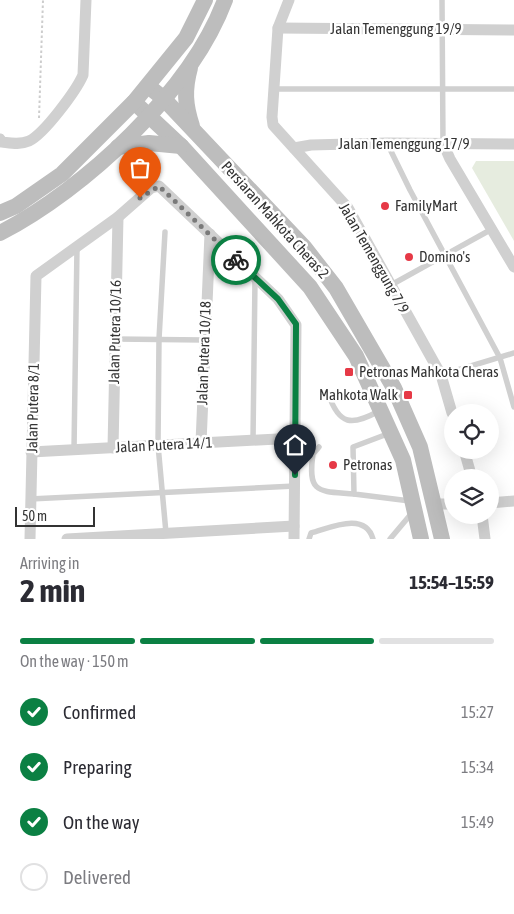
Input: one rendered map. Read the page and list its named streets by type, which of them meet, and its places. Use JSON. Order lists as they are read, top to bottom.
{
  "streets": {
    "street": [
      "Jalan Temenggung 19/9",
      "Jalan Temenggung 17/9",
      "Persiaran Mahkota Cheras 2",
      "Jalan Temenggung 7/9",
      "Jalan Putera 10/16",
      "Jalan Putera 10/18",
      "Jalan Putera 8/1",
      "Jalan Putera 14/1"
    ]
  },
  "crossings": [
    ["Jalan Temenggung 19/9", "Jalan Temenggung 7/9"],
    ["Jalan Temenggung 17/9", "Jalan Temenggung 7/9"],
    ["Jalan Putera 10/16", "Jalan Putera 14/1"],
    ["Jalan Putera 10/18", "Jalan Putera 14/1"],
    ["Jalan Putera 8/1", "Jalan Putera 14/1"]
  ],
  "places": {
    "other": ["FamilyMart", "Domino's", "Petronas"],
    "transit": ["Petronas Mahkota Cheras", "Mahkota Walk"]
  },
  "scale_bar": "50 m",
  "page": {
    "scale": "50 m",
    "heading": ["2 min", "Arriving in", "15:54–15:59"],
    "bar": "On the way · 150 m",
    "list": [
      ["Confirmed", "15:27"],
      ["Preparing", "15:34"],
      ["On the way", "15:49"],
      "Delivered"
    ]
  }
}
